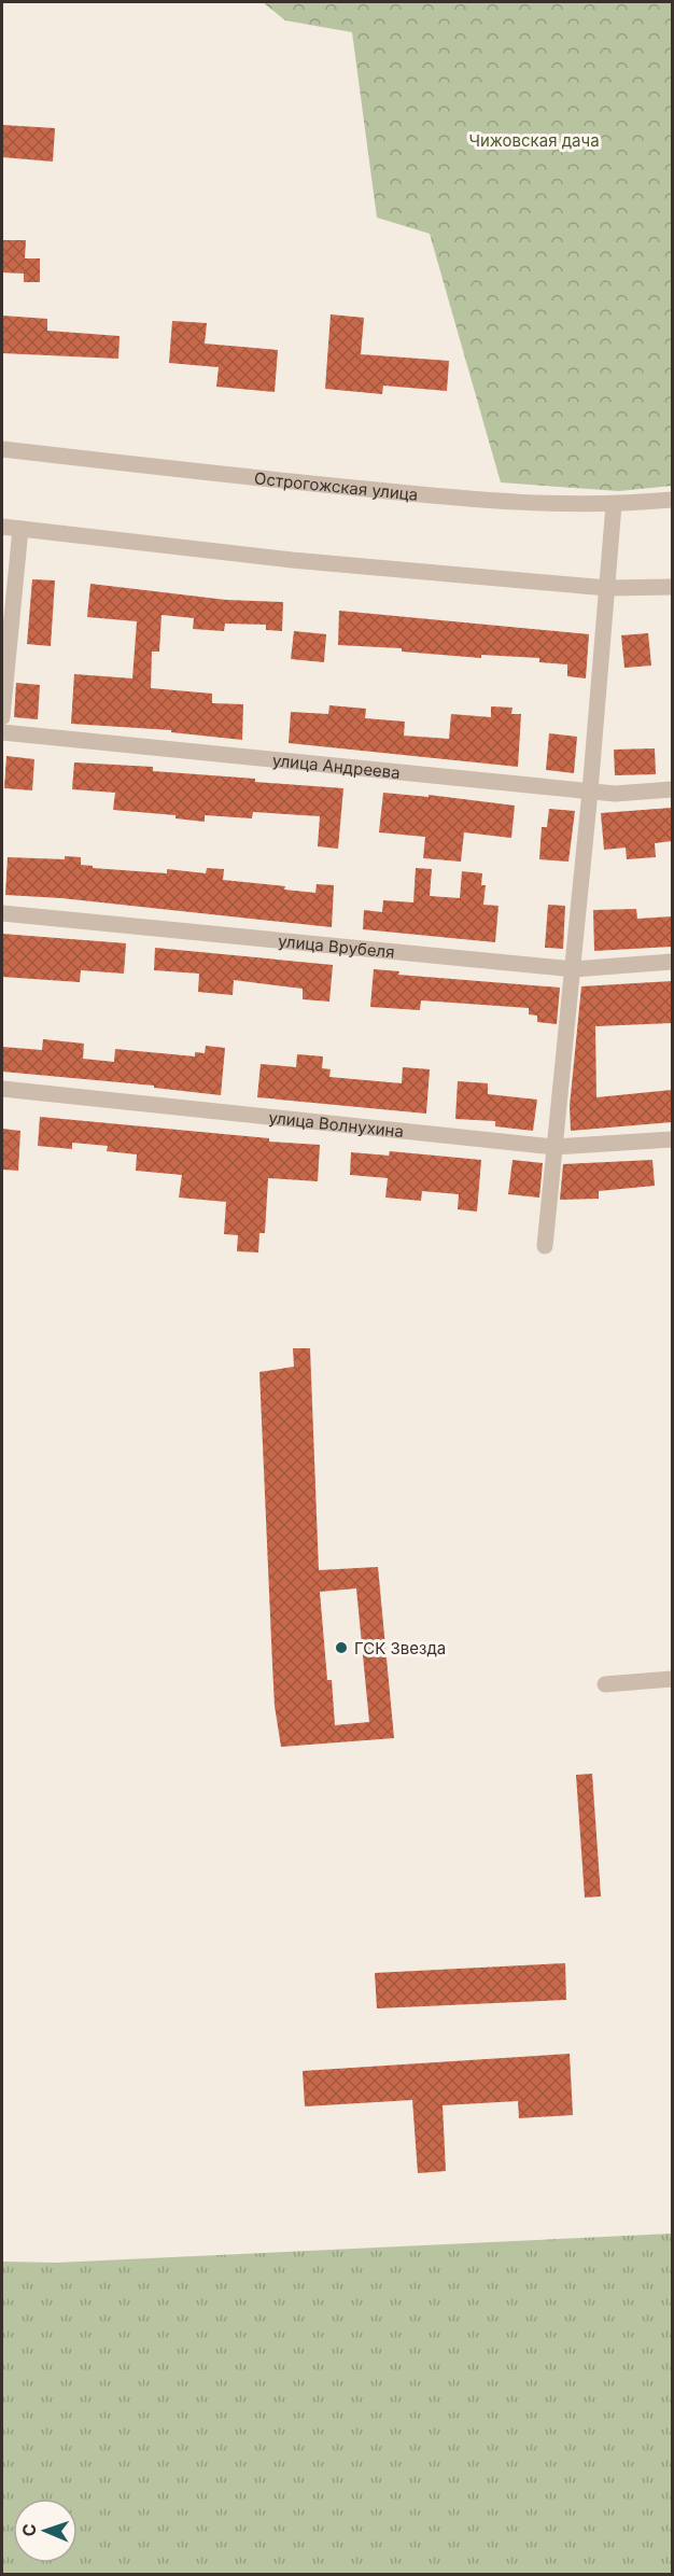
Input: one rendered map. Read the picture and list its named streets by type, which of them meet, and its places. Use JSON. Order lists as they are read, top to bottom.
{
  "streets": {
    "street": [
      "Острогожская улица",
      "улица Андреева",
      "улица Врубеля",
      "улица Волнухина"
    ]
  },
  "parks": ["Чижовская дача"],
  "places": ["ГСК Звезда"],
  "north": "left"
}
